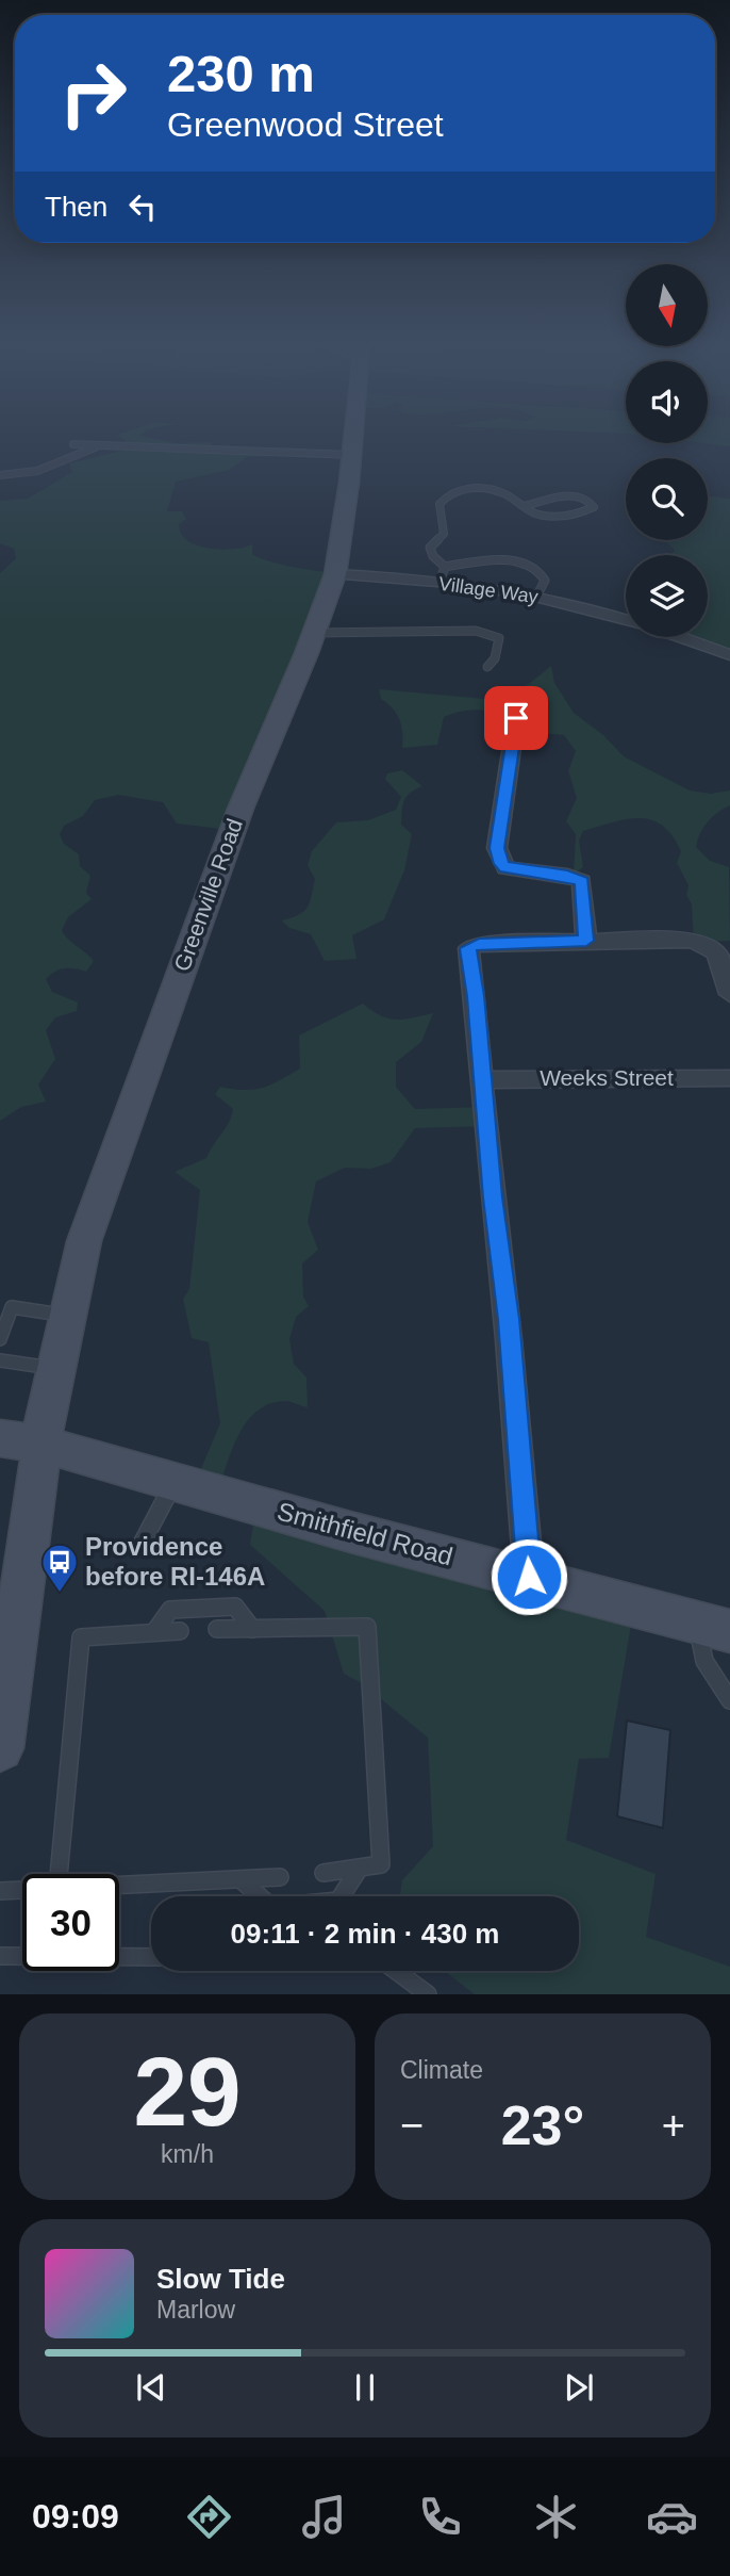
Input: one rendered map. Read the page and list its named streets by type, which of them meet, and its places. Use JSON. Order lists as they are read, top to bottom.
{
  "streets": {
    "main road": ["Greenville Road", "Smithfield Road"],
    "street": ["Village Way", "Weeks Street"]
  },
  "crossings": [
    ["Village Way", "Greenville Road"],
    ["Greenville Road", "Smithfield Road"]
  ],
  "places": {
    "bus stop": ["Providence before RI-146A"]
  },
  "north": "bottom",
  "page": {
    "turn": ["230 m", "Greenwood Street"],
    "then": "Then",
    "limit": "30",
    "trip": "09:11 · 2 min · 430 m",
    "tile": [
      ["29", "km/h"],
      "Climate"
    ],
    "heat": ["−", "23°", "+"],
    "song": ["Slow Tide", "Marlow"],
    "tabs": "09:09"
  }
}
